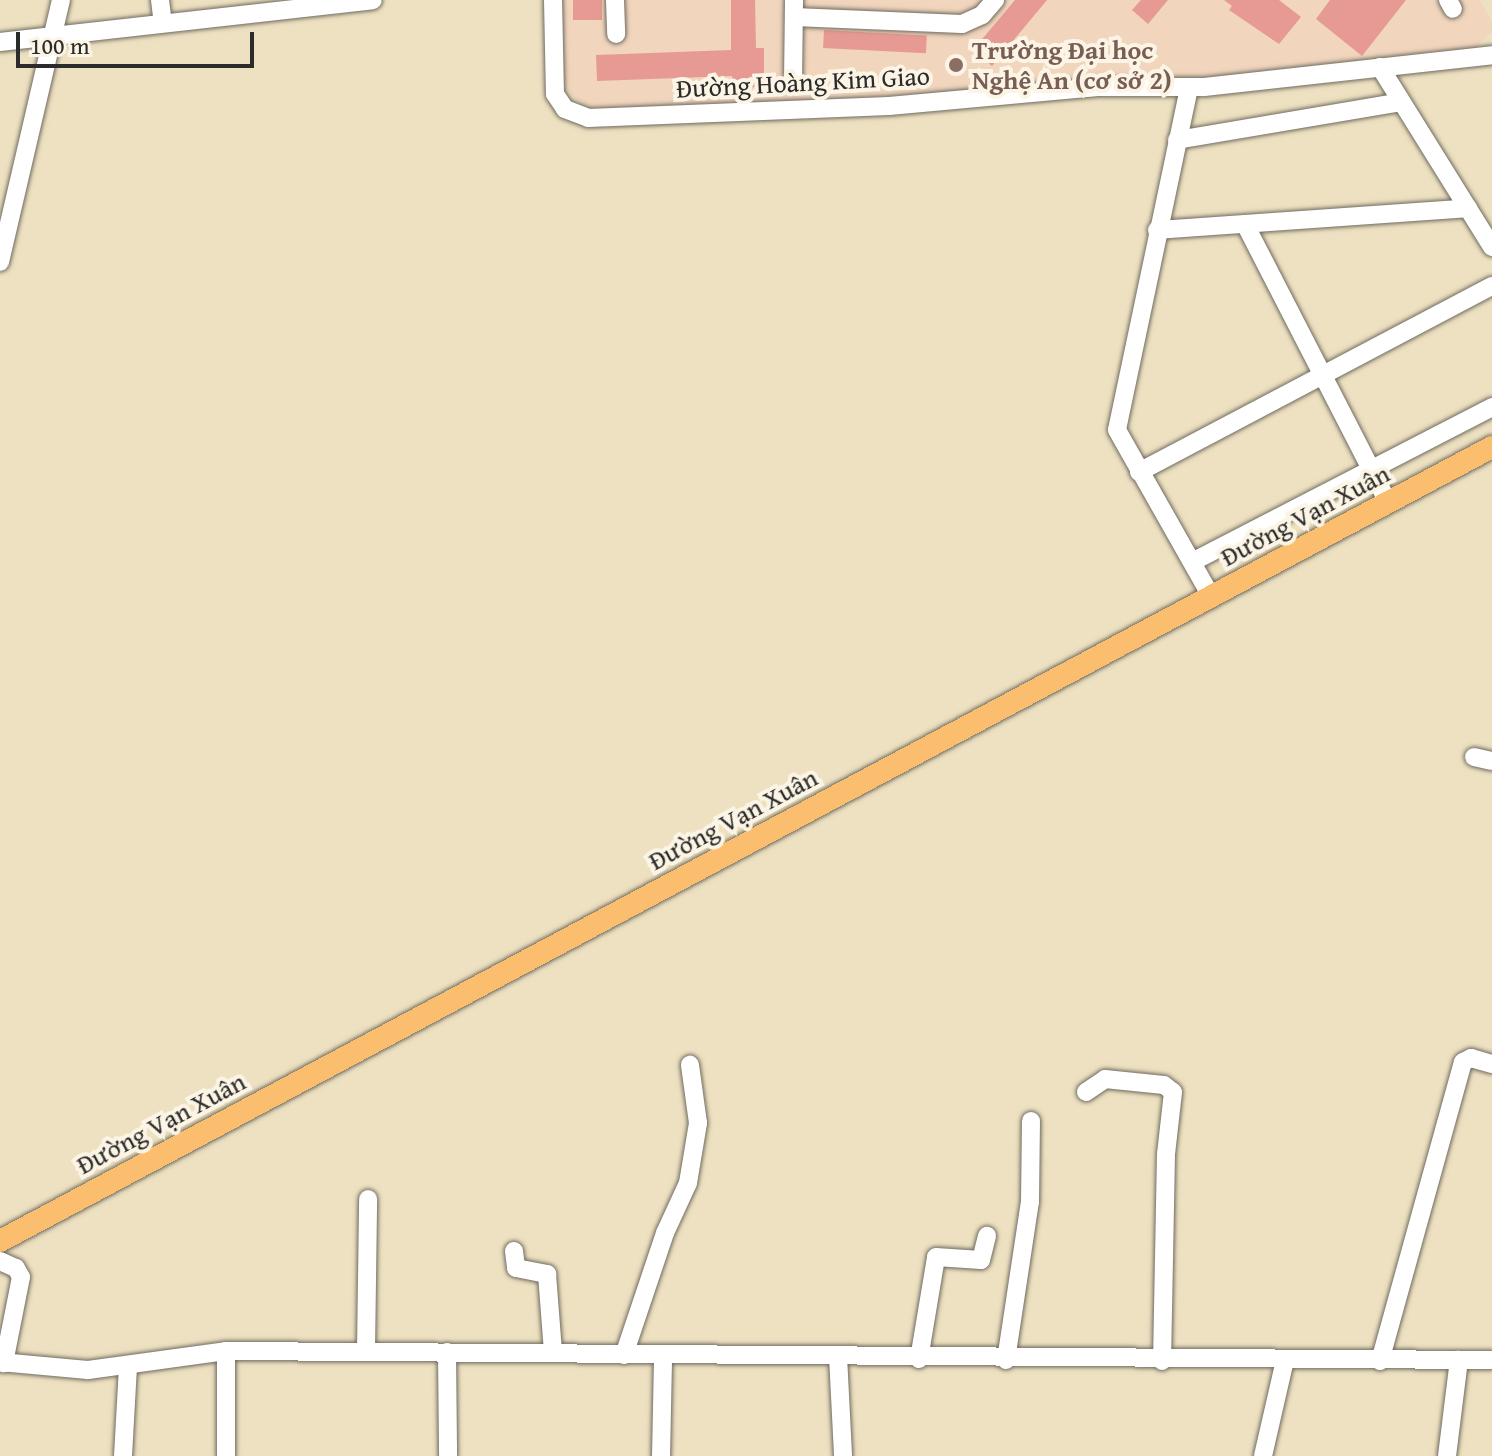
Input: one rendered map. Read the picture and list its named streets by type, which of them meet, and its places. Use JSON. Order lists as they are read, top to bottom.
{
  "streets": {
    "main road": ["Đường Vạn Xuân"],
    "street": ["Đường Hoàng Kim Giao"]
  },
  "places": ["Trường Đại học Nghệ An (cơ sở 2)"],
  "scale_bar": "100 m"
}
